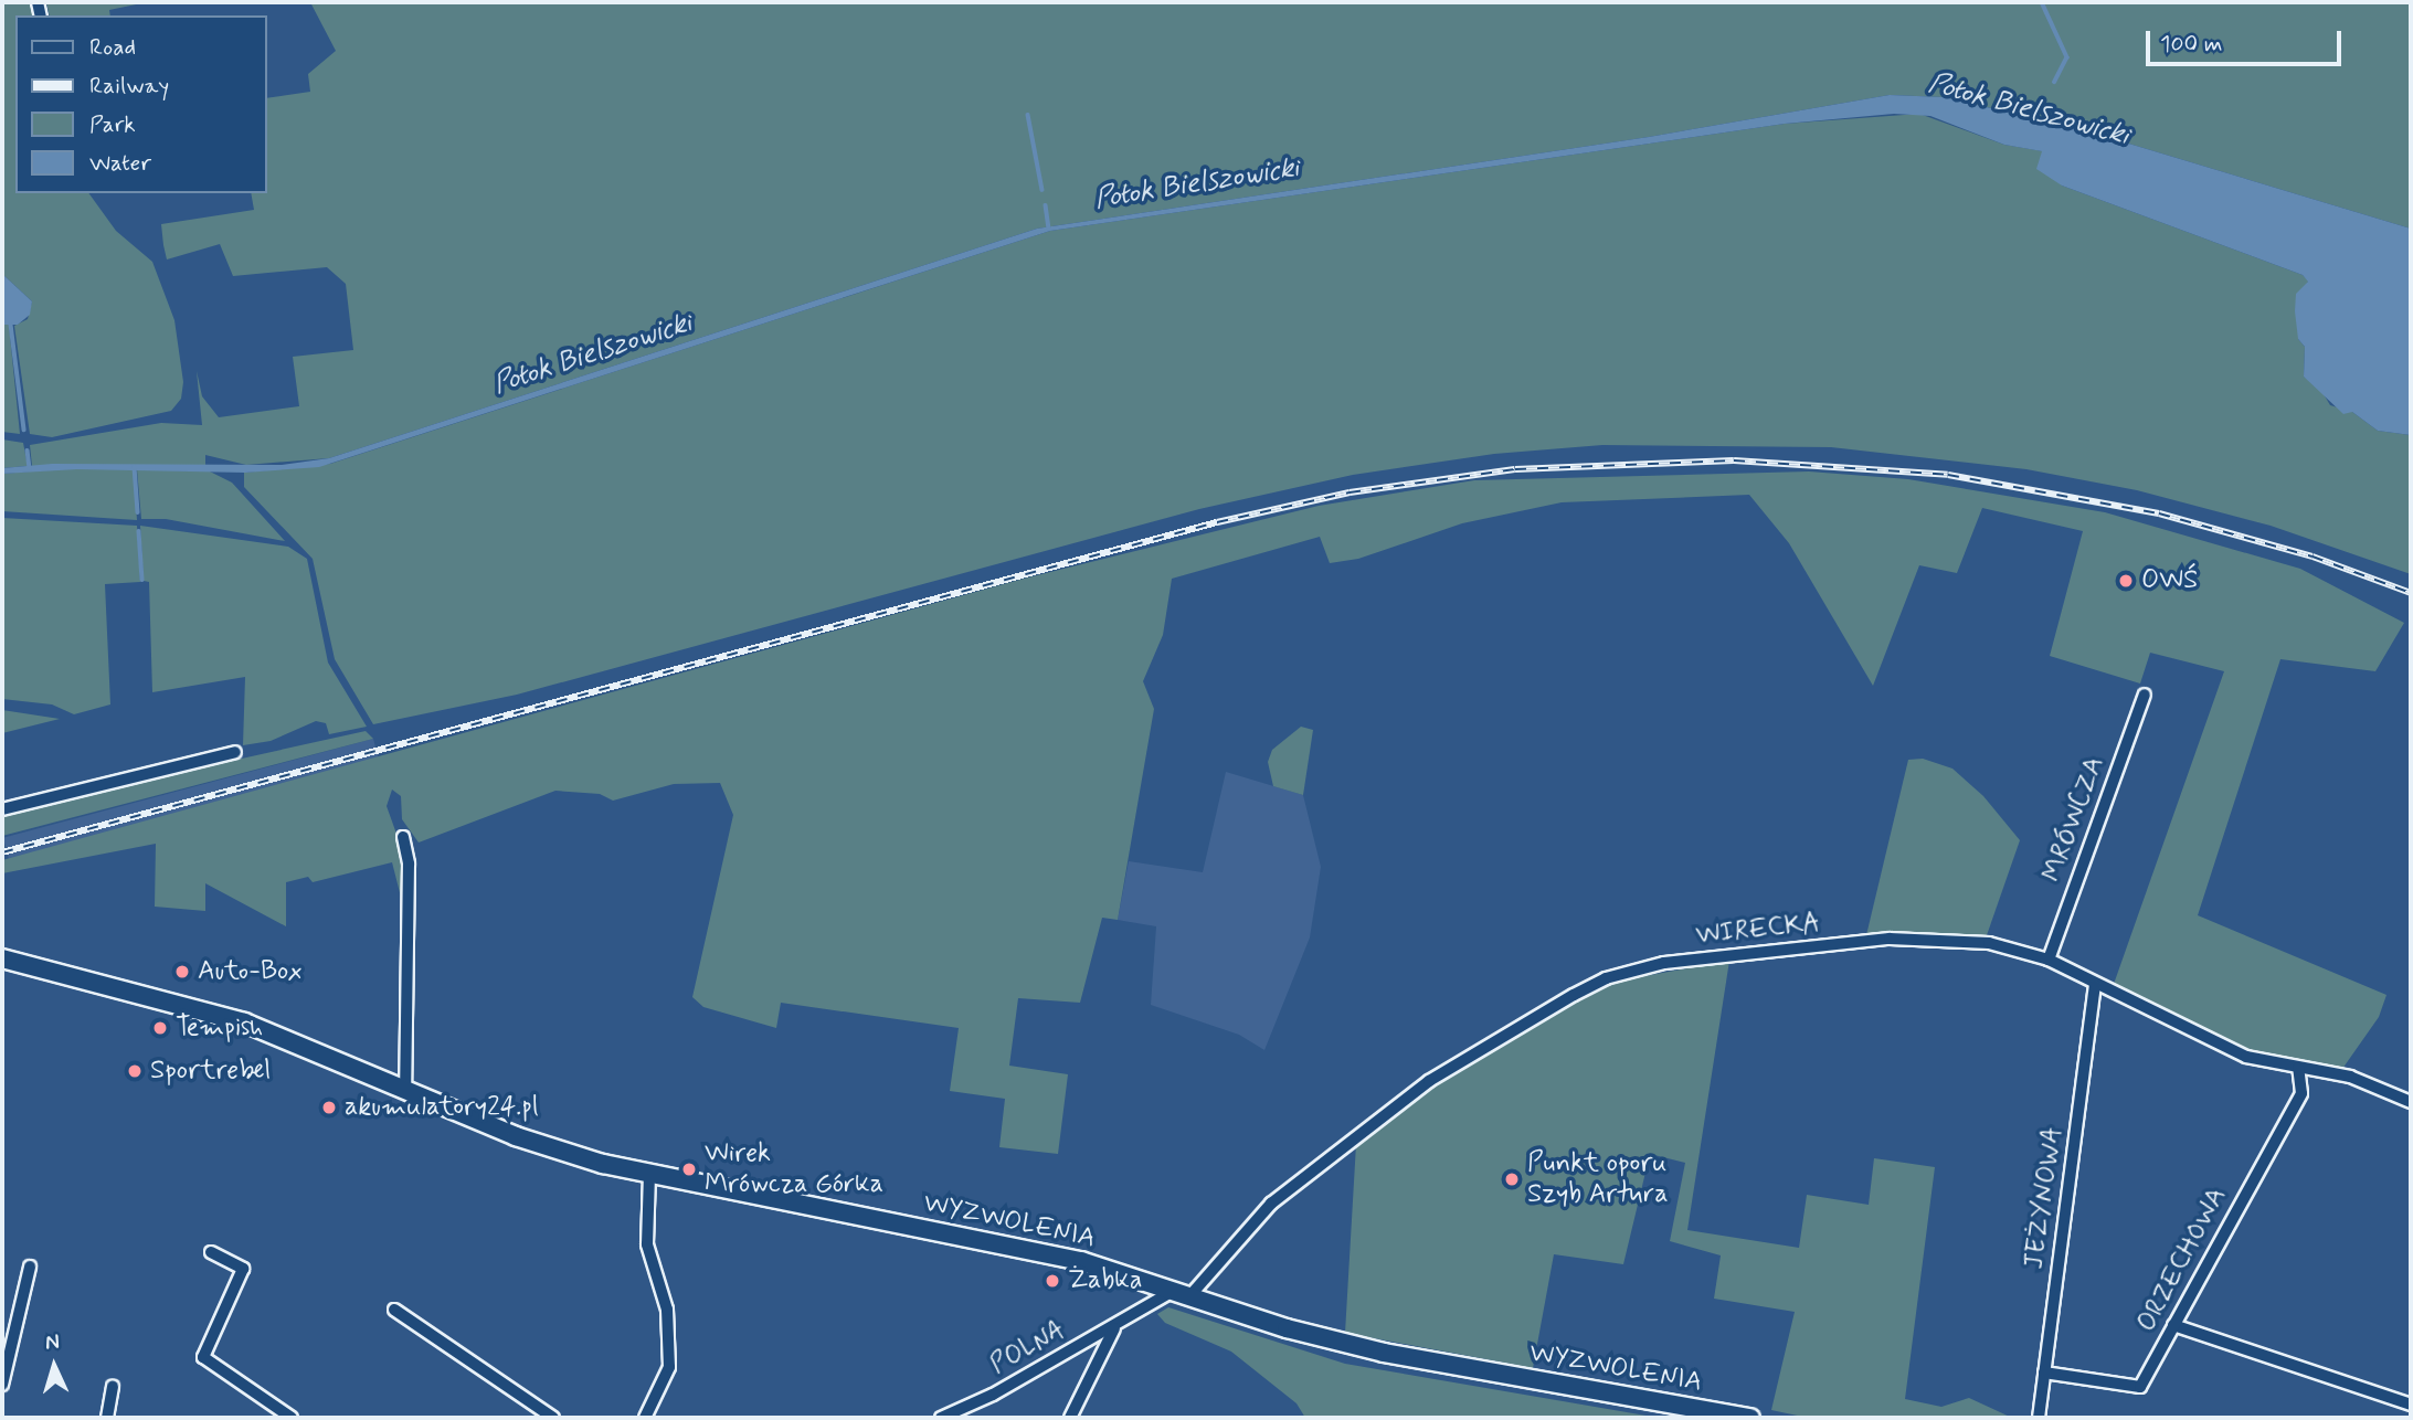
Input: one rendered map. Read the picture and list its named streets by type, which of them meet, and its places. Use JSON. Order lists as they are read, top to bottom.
{
  "streets": {
    "street": [
      "MRÓWCZA",
      "WIRECKA",
      "JEŻYNOWA",
      "WYZWOLENIA",
      "ORZECHOWA",
      "POLNA"
    ]
  },
  "crossings": [
    ["MRÓWCZA", "WIRECKA"],
    ["WIRECKA", "JEŻYNOWA"],
    ["WIRECKA", "WYZWOLENIA"],
    ["WIRECKA", "ORZECHOWA"],
    ["WIRECKA", "POLNA"],
    ["JEŻYNOWA", "ORZECHOWA"],
    ["WYZWOLENIA", "POLNA"]
  ],
  "water": ["Potok Bielszowicki"],
  "places": [
    "OWŚ",
    "Auto-Box",
    "Tempish",
    "Sportrebel",
    "akumulatory24.pl",
    "Wirek Mrówcza Górka",
    "Punkt oporu Szyb Artura",
    "Żabka"
  ],
  "legend": [
    "Road",
    "Railway",
    "Park",
    "Water"
  ],
  "scale_bar": "100 m",
  "north": "top"
}
